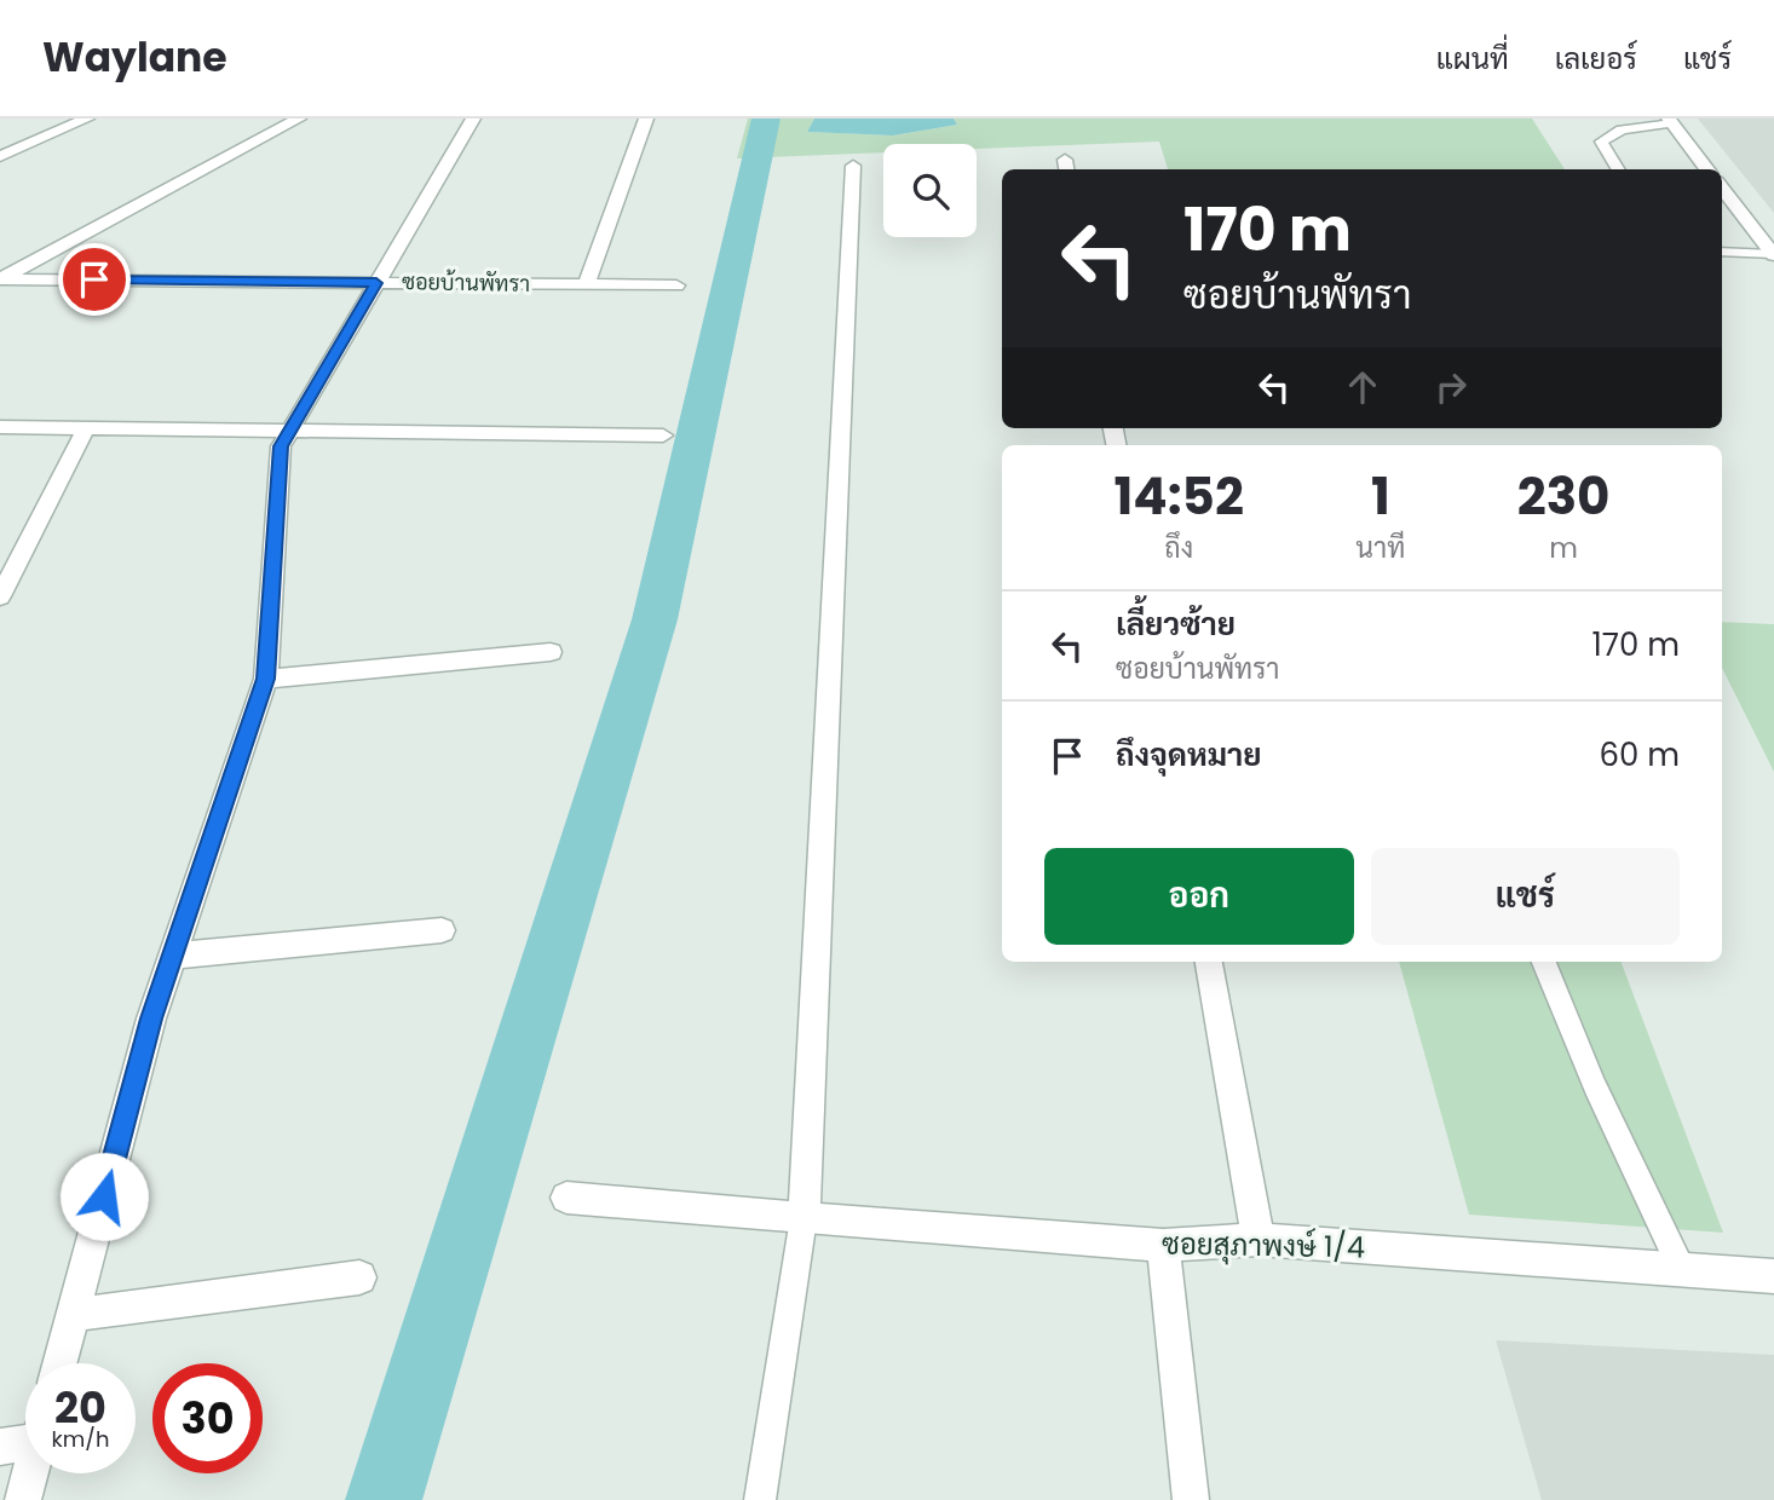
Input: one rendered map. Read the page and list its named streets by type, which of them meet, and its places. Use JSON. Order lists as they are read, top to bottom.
{
  "streets": {
    "street": ["ซอยบ้านพัทรา", "ซอยสุภาพงษ์ 1/4"]
  },
  "page": {
    "header": "Waylane",
    "nav": ["แผนที่", "เลเยอร์", "แชร์"],
    "turn": ["170 m", "ซอยบ้านพัทรา"],
    "eta": [
      "14:52",
      "ถึง",
      "1",
      "นาที",
      "230",
      "m"
    ],
    "list": [
      {
        "name": "เลี้ยวซ้าย",
        "note": "ซอยบ้านพัทรา",
        "value": "170 m"
      },
      {
        "name": "ถึงจุดหมาย",
        "value": "60 m"
      }
    ],
    "buttons": ["ออก", "แชร์"],
    "speed": "20 km/h",
    "limit": "30"
  }
}
